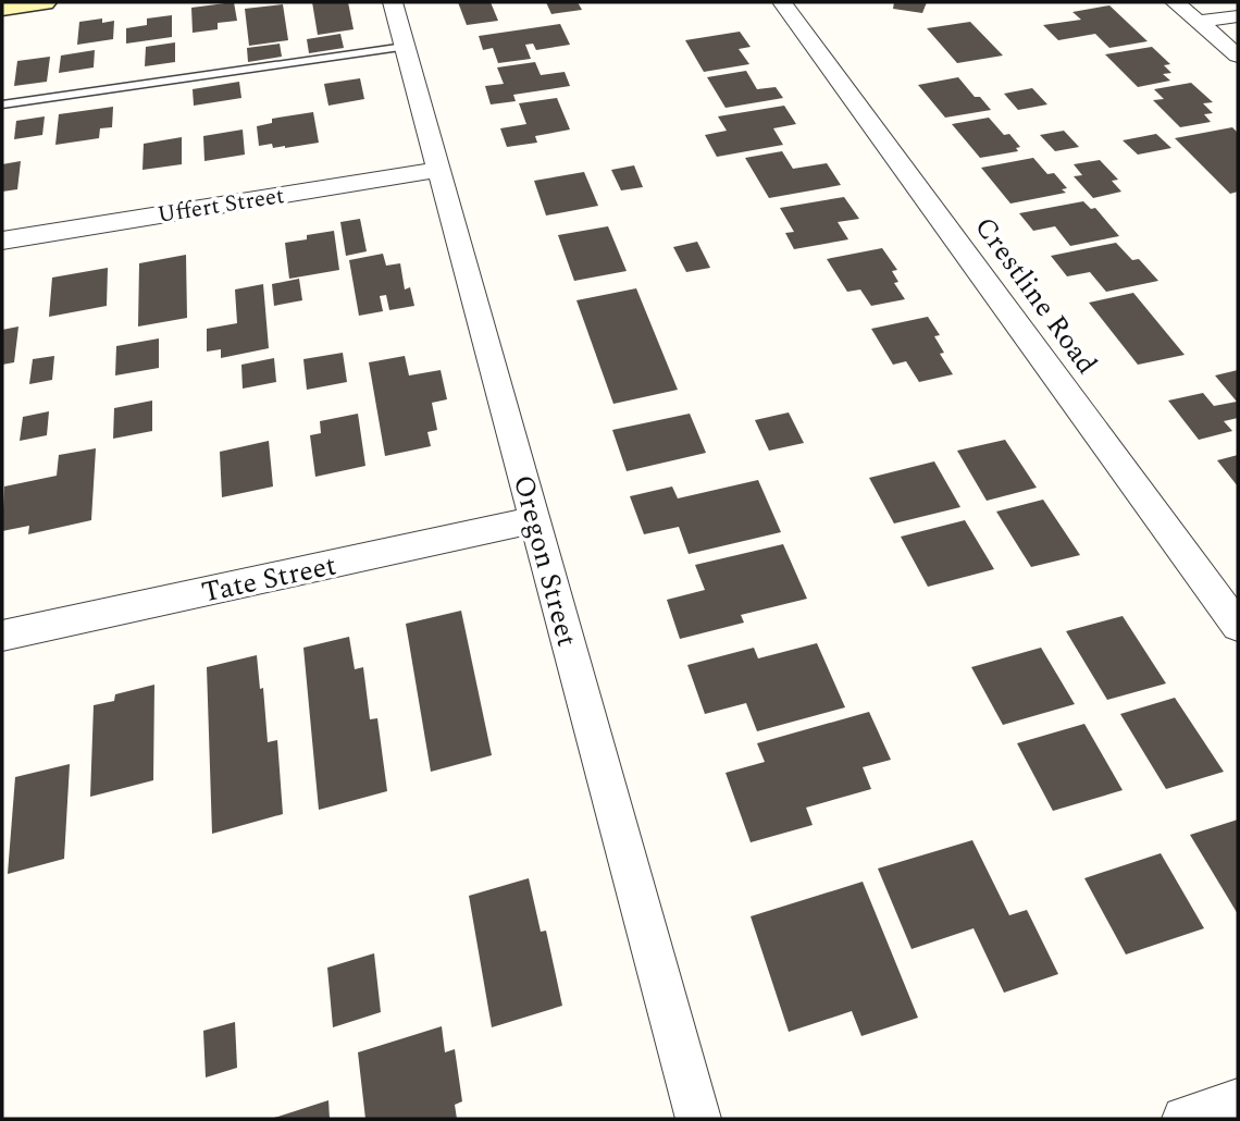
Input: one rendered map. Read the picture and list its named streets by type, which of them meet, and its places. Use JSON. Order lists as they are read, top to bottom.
{
  "streets": {
    "street": [
      "Uffert Street",
      "Crestline Road",
      "Oregon Street",
      "Tate Street"
    ]
  },
  "crossings": [
    ["Uffert Street", "Oregon Street"],
    ["Oregon Street", "Tate Street"]
  ]
}
